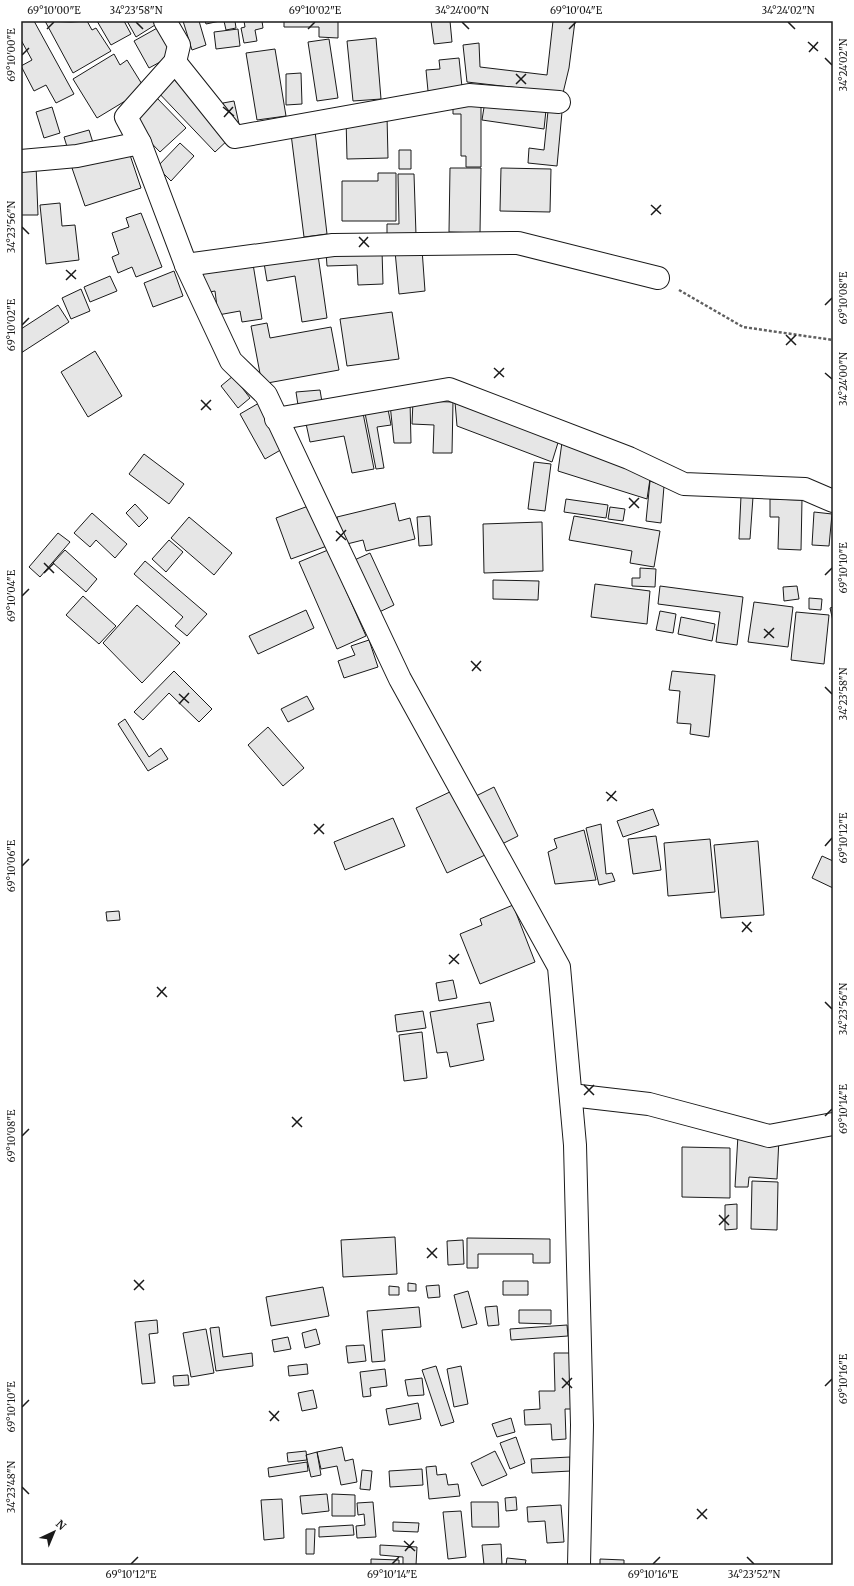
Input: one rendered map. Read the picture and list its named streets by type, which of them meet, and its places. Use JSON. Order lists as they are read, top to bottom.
{
  "north": "top right",
  "coordinates": [
    "69°10'00\"E",
    "34°23'58\"N",
    "69°10'02\"E",
    "34°24'00\"N",
    "69°10'04\"E",
    "34°24'02\"N",
    "34°23'56\"N",
    "69°10'08\"E",
    "69°10'10\"E",
    "69°10'12\"E",
    "69°10'06\"E",
    "69°10'14\"E",
    "69°10'16\"E",
    "34°23'48\"N",
    "34°23'52\"N"
  ]
}
